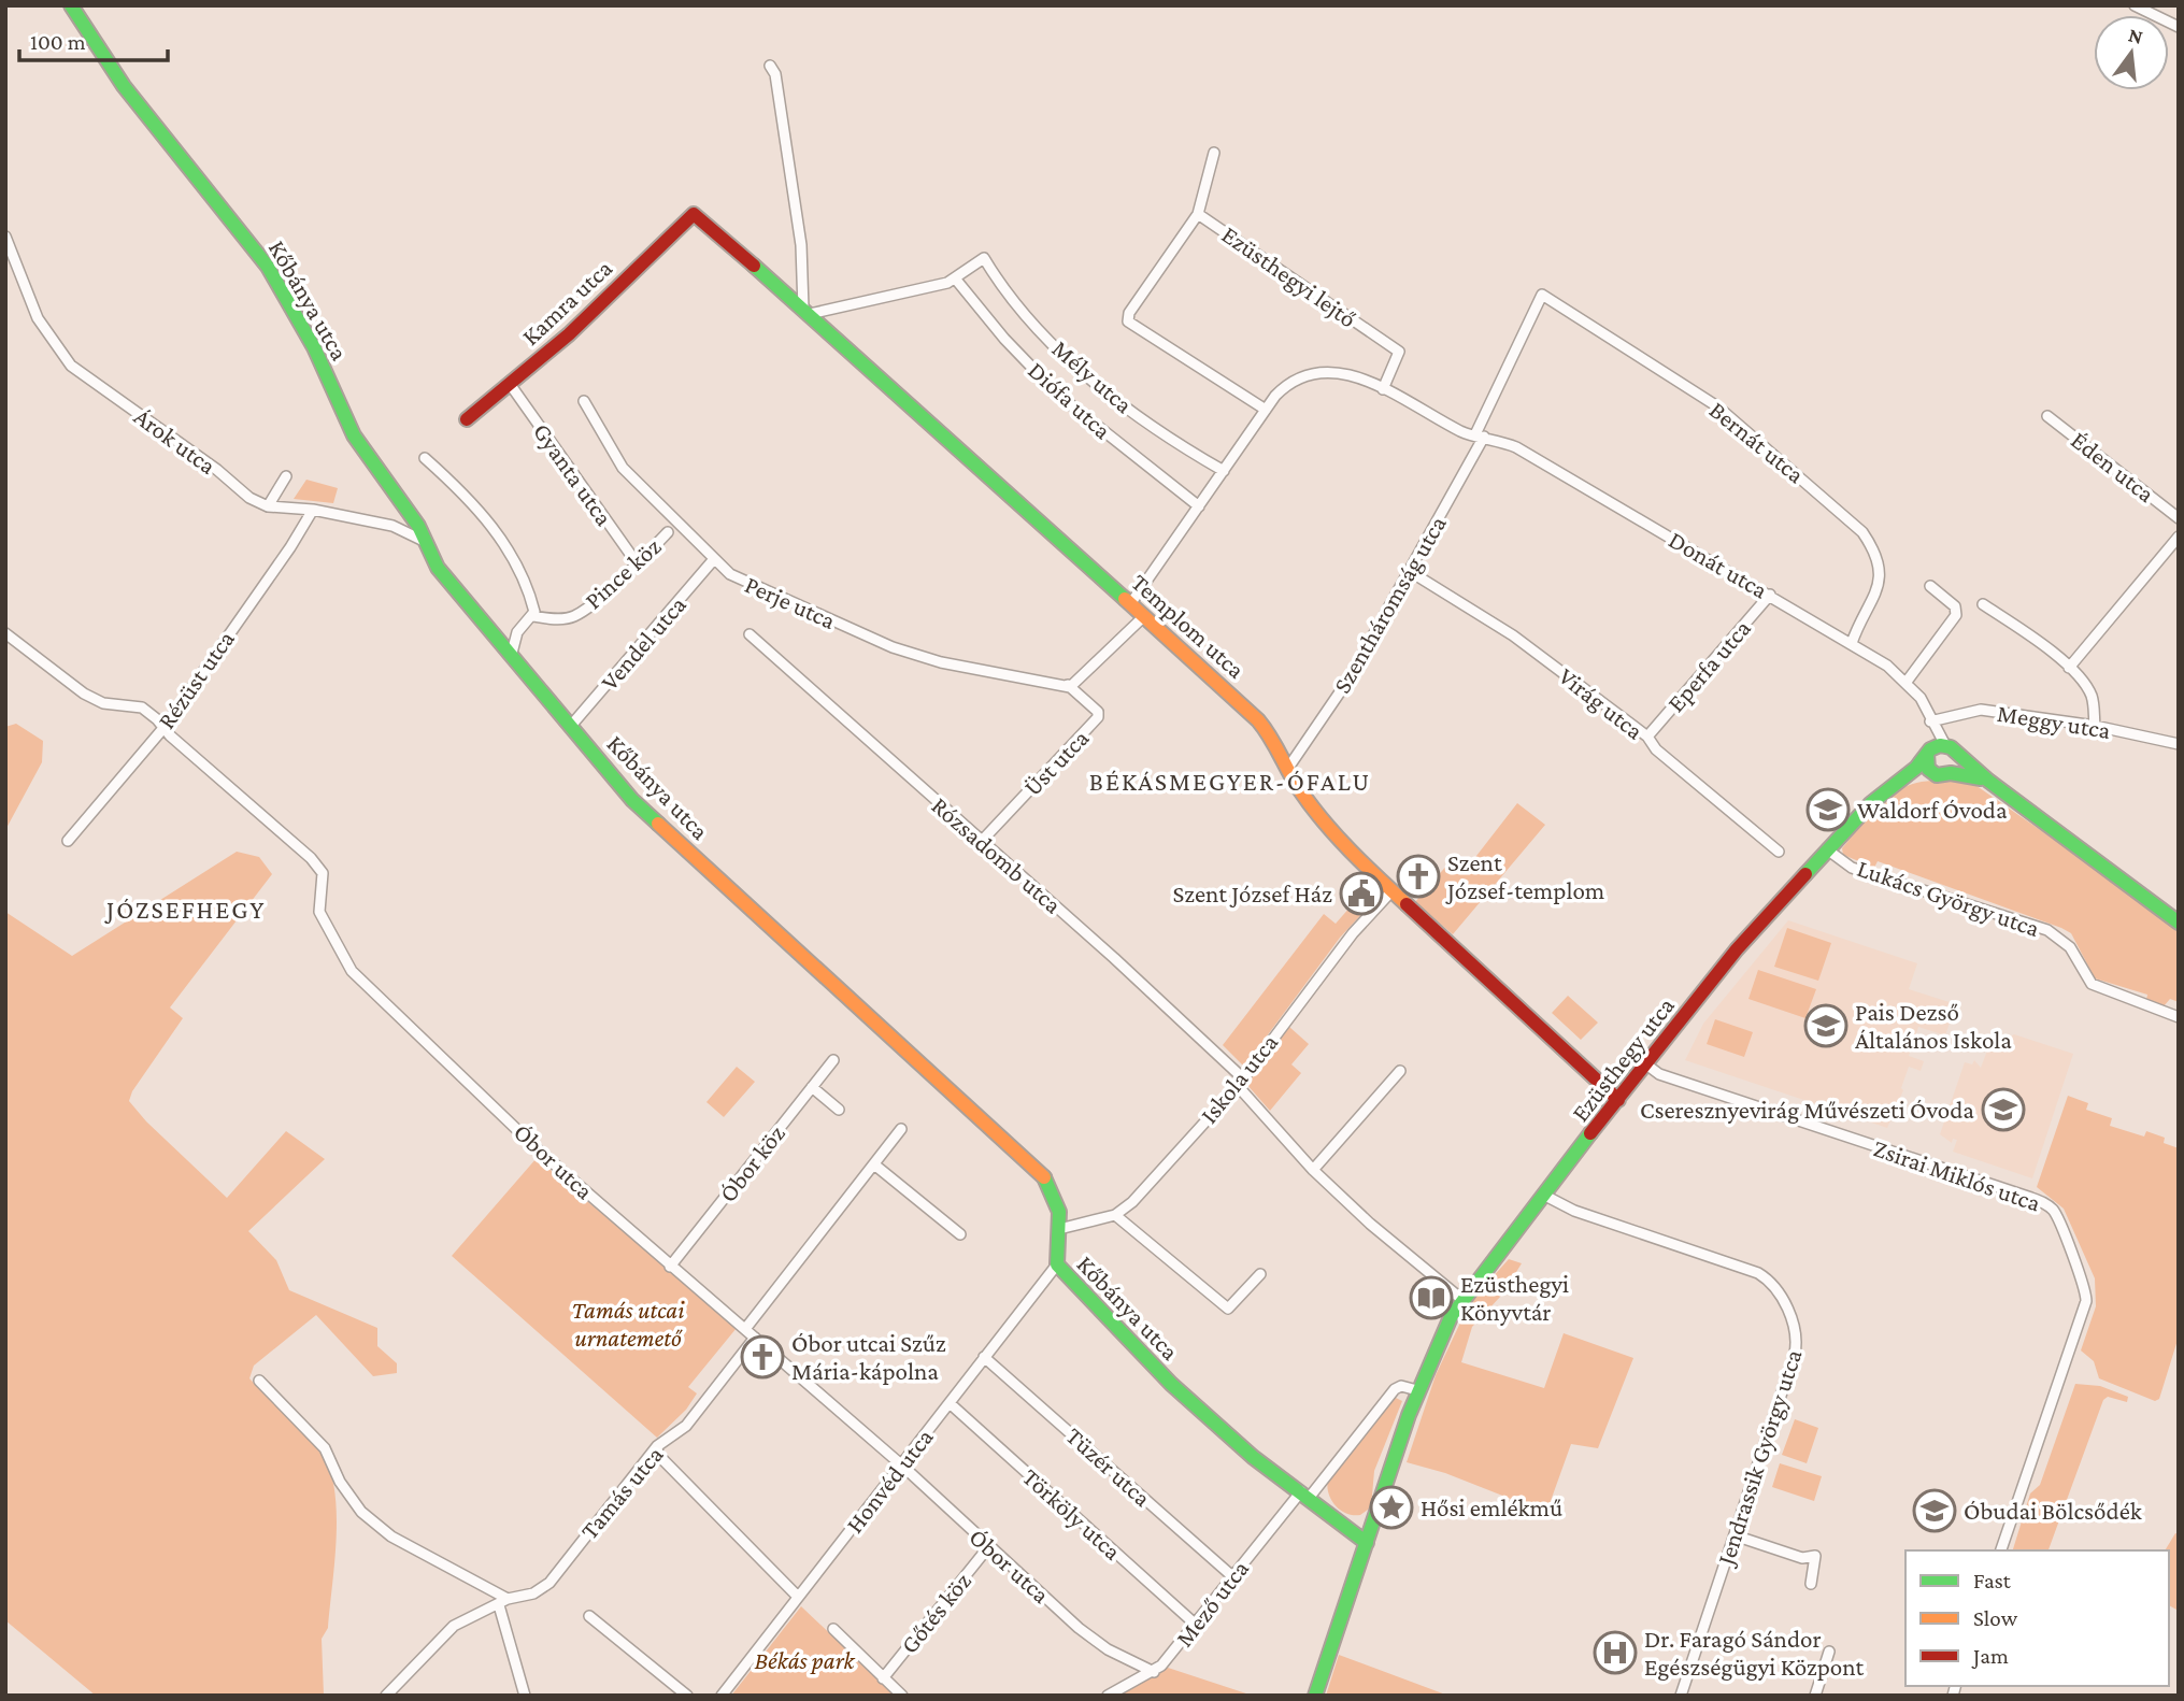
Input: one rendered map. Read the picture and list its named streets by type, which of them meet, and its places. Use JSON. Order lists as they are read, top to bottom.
{
  "streets": {
    "street": [
      "Ezüsthegyi lejtő",
      "Kőbánya utca",
      "Kamra utca",
      "Mély utca",
      "Diófa utca",
      "Árok utca",
      "Bernát utca",
      "Éden utca",
      "Gyanta utca",
      "Donát utca",
      "Pince köz",
      "Perje utca",
      "Szentháromság utca",
      "Templom utca",
      "Vendel utca",
      "Eperfa utca",
      "Rézüst utca",
      "Virág utca",
      "Meggy utca",
      "Üst utca",
      "Rózsadomb utca",
      "Lukács György utca",
      "Ezüsthegy utca",
      "Iskola utca",
      "Óbor utca",
      "Óbor köz",
      "Zsirai Miklós utca",
      "Jendrassik György utca",
      "Tüzér utca",
      "Honvéd utca",
      "Tamás utca",
      "Törköly utca",
      "Mező utca",
      "Gőtés köz"
    ]
  },
  "crossings": [
    ["Kőbánya utca", "Árok utca"],
    ["Kőbánya utca", "Vendel utca"],
    ["Kőbánya utca", "Ezüsthegy utca"],
    ["Kőbánya utca", "Iskola utca"],
    ["Kőbánya utca", "Honvéd utca"],
    ["Kőbánya utca", "Mező utca"],
    ["Kamra utca", "Gyanta utca"],
    ["Kamra utca", "Templom utca"],
    ["Mély utca", "Diófa utca"],
    ["Árok utca", "Rézüst utca"],
    ["Bernát utca", "Donát utca"],
    ["Bernát utca", "Szentháromság utca"],
    ["Gyanta utca", "Pince köz"],
    ["Donát utca", "Szentháromság utca"],
    ["Donát utca", "Eperfa utca"],
    ["Donát utca", "Meggy utca"],
    ["Donát utca", "Ezüsthegy utca"],
    ["Perje utca", "Vendel utca"],
    ["Perje utca", "Üst utca"],
    ["Szentháromság utca", "Templom utca"],
    ["Szentháromság utca", "Virág utca"],
    ["Templom utca", "Ezüsthegy utca"],
    ["Templom utca", "Iskola utca"],
    ["Eperfa utca", "Virág utca"],
    ["Rézüst utca", "Óbor utca"],
    ["Üst utca", "Rózsadomb utca"],
    ["Rózsadomb utca", "Ezüsthegy utca"],
    ["Rózsadomb utca", "Iskola utca"],
    ["Lukács György utca", "Ezüsthegy utca"],
    ["Ezüsthegy utca", "Zsirai Miklós utca"],
    ["Ezüsthegy utca", "Jendrassik György utca"],
    ["Óbor utca", "Óbor köz"],
    ["Óbor utca", "Honvéd utca"],
    ["Óbor utca", "Tamás utca"],
    ["Óbor utca", "Mező utca"],
    ["Óbor utca", "Gőtés köz"],
    ["Tüzér utca", "Honvéd utca"],
    ["Tüzér utca", "Mező utca"],
    ["Honvéd utca", "Törköly utca"],
    ["Törköly utca", "Mező utca"]
  ],
  "districts": ["BÉKÁSMEGYER-ÓFALU", "JÓZSEFHEGY"],
  "parks": ["Tamás utcai urnatemető", "Békás park"],
  "places": {
    "school or university": [
      "Waldorf Óvoda",
      "Pais Dezső Általános Iskola",
      "Cseresznyevirág Művészeti Óvoda",
      "Óbudai Bölcsődék"
    ],
    "church": ["Szent József-templom", "Óbor utcai Szűz Mária-kápolna"],
    "public building": ["Szent József Ház"],
    "library": ["Ezüsthegyi Könyvtár"],
    "place": ["Hősi emlékmű"],
    "hospital": ["Dr. Faragó Sándor Egészségügyi Központ"]
  },
  "legend": ["Fast", "Slow", "Jam"],
  "scale_bar": "100 m",
  "north": "top"
}
